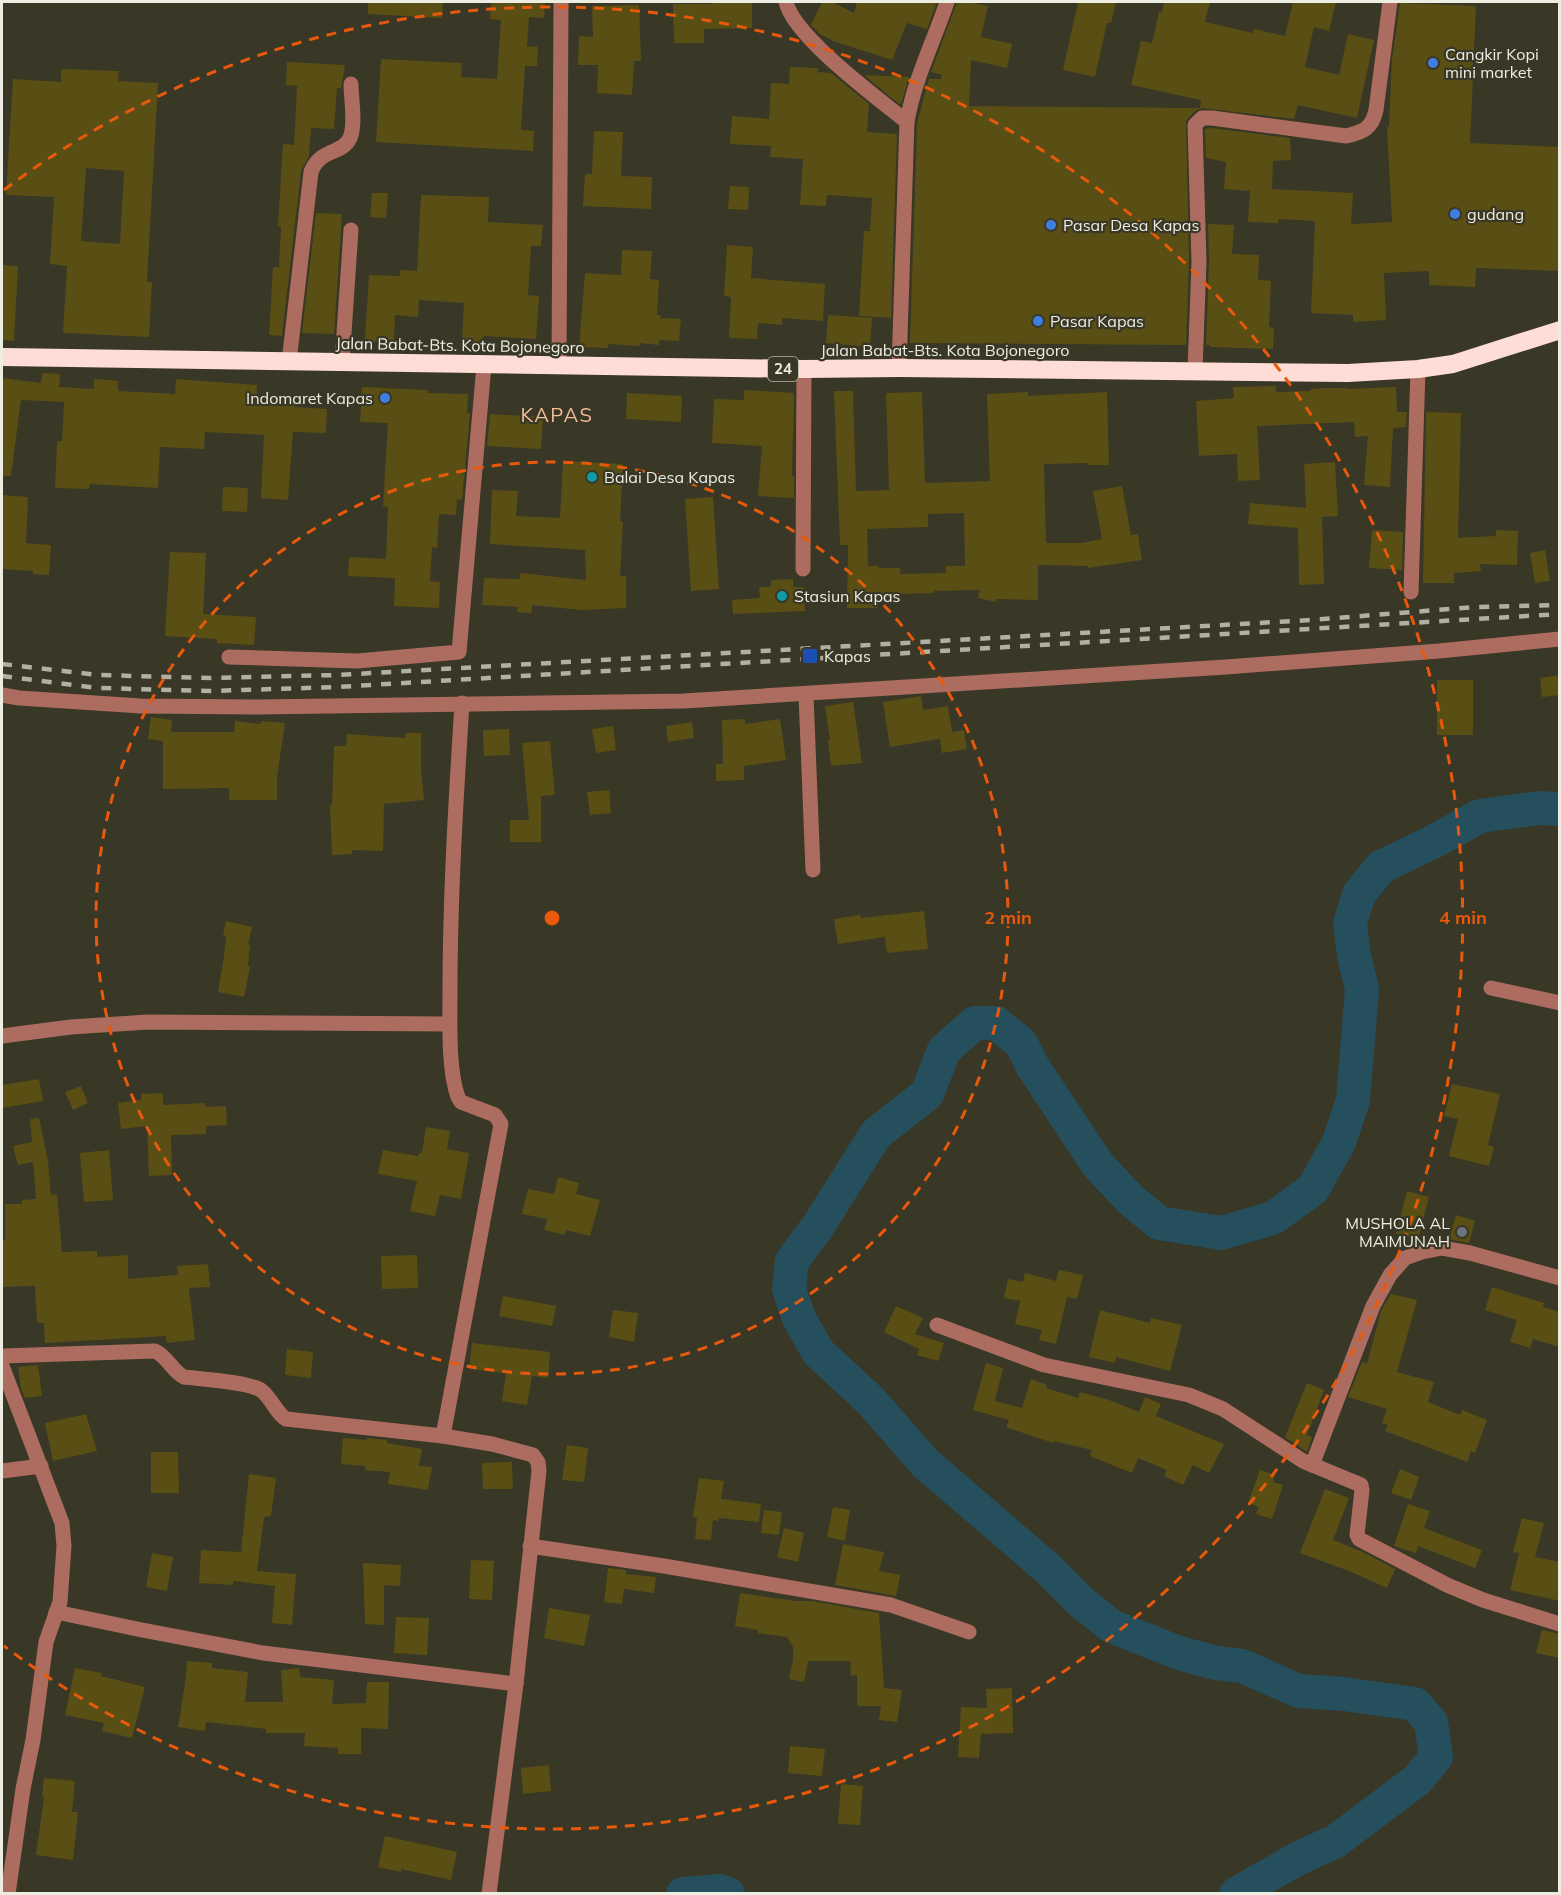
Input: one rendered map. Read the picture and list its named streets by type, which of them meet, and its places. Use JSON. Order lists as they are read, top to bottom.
{
  "streets": {
    "highway": ["Jalan Babat-Bts. Kota Bojonegoro", "24"]
  },
  "districts": ["KAPAS"],
  "places": {
    "other": [
      "Cangkir Kopi mini market",
      "gudang",
      "Pasar Desa Kapas",
      "Pasar Kapas",
      "Indomaret Kapas",
      "Balai Desa Kapas",
      "Stasiun Kapas",
      "MUSHOLA AL MAIMUNAH"
    ],
    "transit": ["Kapas"]
  },
  "rings": ["2 min", "4 min"]
}
